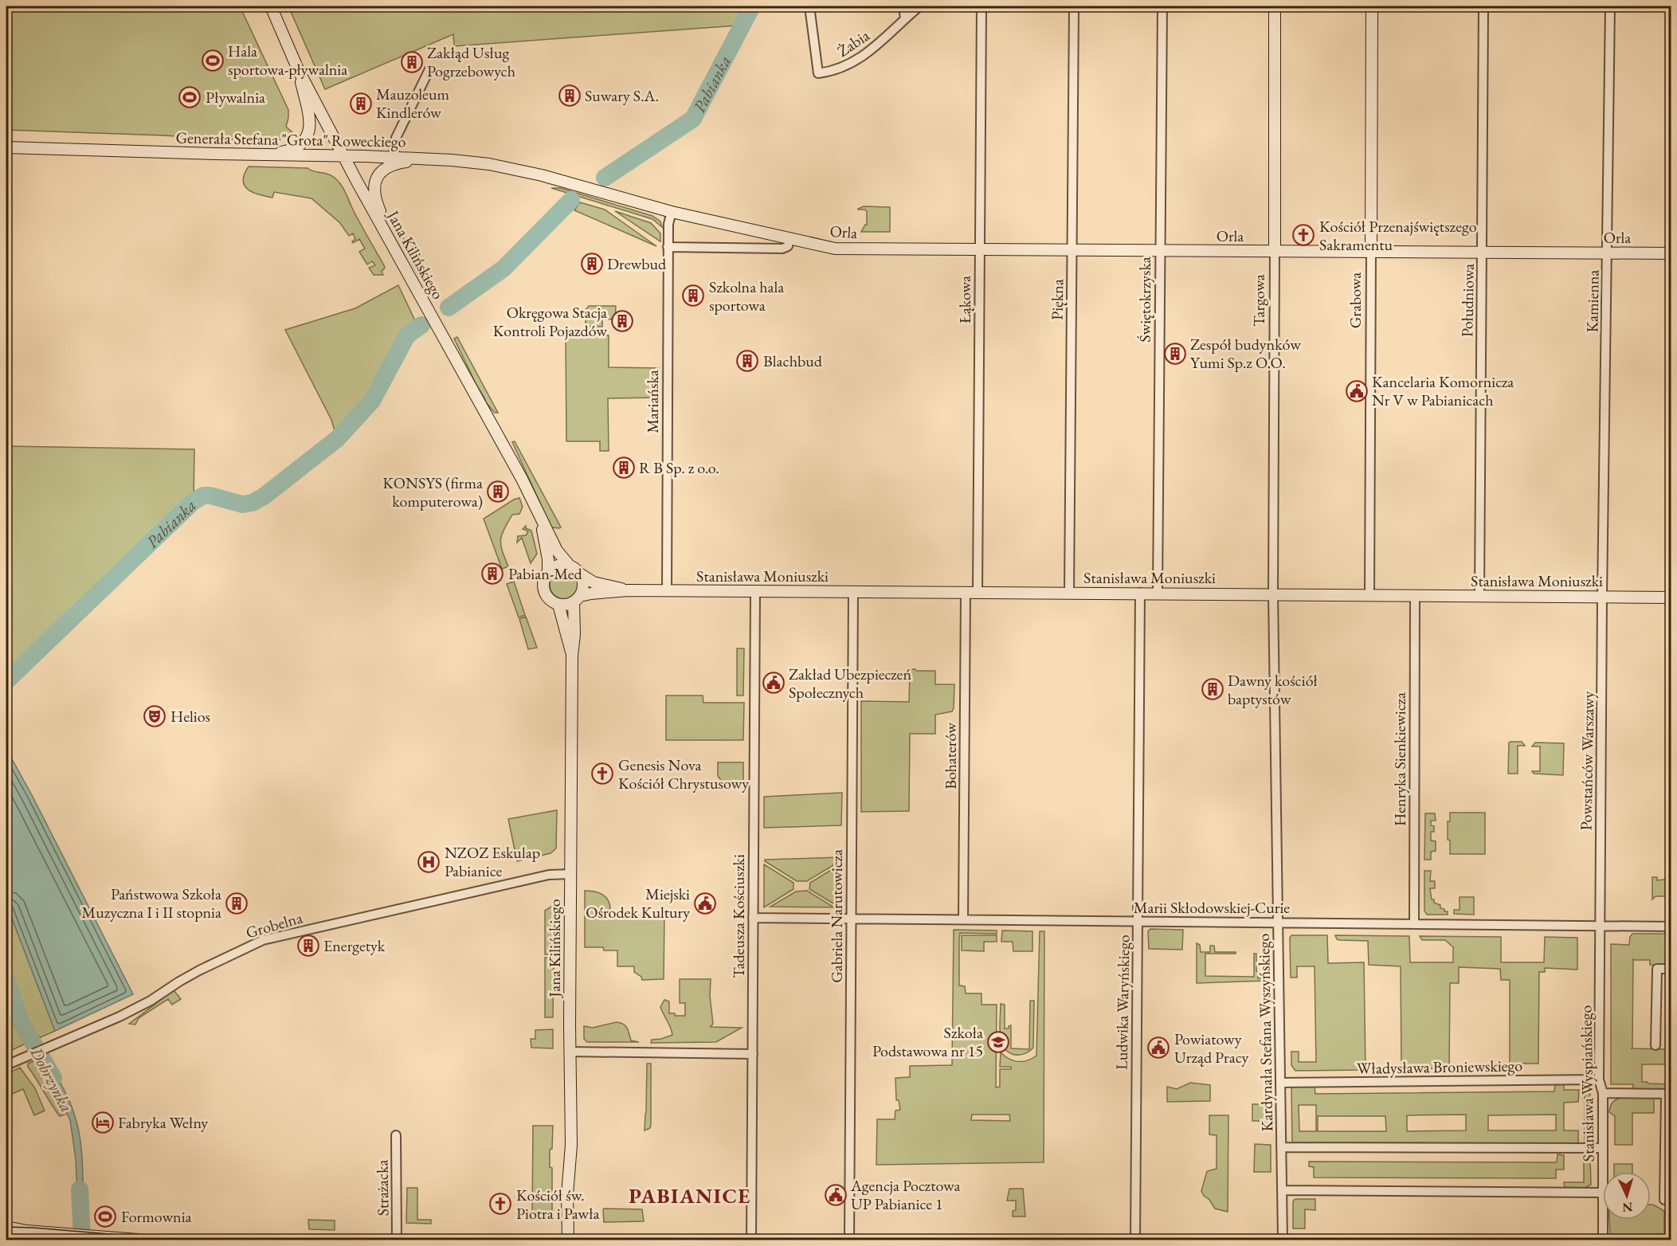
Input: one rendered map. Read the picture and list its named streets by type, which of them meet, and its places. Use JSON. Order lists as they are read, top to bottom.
{
  "streets": {
    "street": [
      "Żabia",
      "Generała Stefana \"Grota\" Roweckiego",
      "Orla",
      "Jana Kilińskiego",
      "Łąkowa",
      "Piękna",
      "Świętokrzyska",
      "Targowa",
      "Grabowa",
      "Południowa",
      "Kamienna",
      "Mariańska",
      "Stanisława Moniuszki",
      "Bohaterów",
      "Henryka Sienkiewicza",
      "Powstańców Warszawy",
      "Marii Skłodowskiej-Curie",
      "Tadeusza Kościuszki",
      "Gabriela Narutowicza",
      "Grobelna",
      "Ludwika Waryńskiego",
      "Kardynała Stefana Wyszyńskiego",
      "Władysława Broniewskiego",
      "Stanisława Wyspiańskiego",
      "Strażacka"
    ]
  },
  "crossings": [
    ["Generała Stefana \"Grota\" Roweckiego", "Orla"],
    ["Generała Stefana \"Grota\" Roweckiego", "Jana Kilińskiego"],
    ["Orla", "Łąkowa"],
    ["Orla", "Piękna"],
    ["Orla", "Świętokrzyska"],
    ["Orla", "Targowa"],
    ["Orla", "Grabowa"],
    ["Orla", "Południowa"],
    ["Orla", "Kamienna"],
    ["Orla", "Mariańska"],
    ["Jana Kilińskiego", "Stanisława Moniuszki"],
    ["Jana Kilińskiego", "Grobelna"],
    ["Łąkowa", "Stanisława Moniuszki"],
    ["Piękna", "Stanisława Moniuszki"],
    ["Świętokrzyska", "Stanisława Moniuszki"],
    ["Targowa", "Stanisława Moniuszki"],
    ["Targowa", "Kardynała Stefana Wyszyńskiego"],
    ["Grabowa", "Stanisława Moniuszki"],
    ["Południowa", "Stanisława Moniuszki"],
    ["Kamienna", "Stanisława Moniuszki"],
    ["Kamienna", "Powstańców Warszawy"],
    ["Mariańska", "Stanisława Moniuszki"],
    ["Stanisława Moniuszki", "Bohaterów"],
    ["Stanisława Moniuszki", "Henryka Sienkiewicza"],
    ["Stanisława Moniuszki", "Powstańców Warszawy"],
    ["Stanisława Moniuszki", "Tadeusza Kościuszki"],
    ["Stanisława Moniuszki", "Gabriela Narutowicza"],
    ["Stanisława Moniuszki", "Ludwika Waryńskiego"],
    ["Stanisława Moniuszki", "Kardynała Stefana Wyszyńskiego"],
    ["Bohaterów", "Marii Skłodowskiej-Curie"],
    ["Henryka Sienkiewicza", "Marii Skłodowskiej-Curie"],
    ["Powstańców Warszawy", "Marii Skłodowskiej-Curie"],
    ["Powstańców Warszawy", "Stanisława Wyspiańskiego"],
    ["Marii Skłodowskiej-Curie", "Tadeusza Kościuszki"],
    ["Marii Skłodowskiej-Curie", "Gabriela Narutowicza"],
    ["Marii Skłodowskiej-Curie", "Ludwika Waryńskiego"],
    ["Marii Skłodowskiej-Curie", "Kardynała Stefana Wyszyńskiego"],
    ["Marii Skłodowskiej-Curie", "Stanisława Wyspiańskiego"],
    ["Kardynała Stefana Wyszyńskiego", "Władysława Broniewskiego"],
    ["Władysława Broniewskiego", "Stanisława Wyspiańskiego"]
  ],
  "districts": ["PABIANICE"],
  "water": ["Pabianka", "Dobrzynka"],
  "places": {
    "sports": ["Hala sportowa-pływalnia", "Pływalnia", "Formownia"],
    "building": [
      "Zakłąd Usług Pogrzebowych",
      "Suwary S.A.",
      "Mauzoleum Kindlerów",
      "Drewbud",
      "Szkolna hala sportowa",
      "Okręgowa Stacja Kontroli Pojazdów",
      "Zespół budynków Yumi Sp.z O.O.",
      "Blachbud",
      "R B Sp. z o.o.",
      "KONSYS (firma komputerowa)",
      "Pabian-Med",
      "Dawny kościół baptystów",
      "Państwowa Szkoła Muzyczna I i II stopnia",
      "Energetyk"
    ],
    "church": ["Kościół Przenajświętszego Sakramentu", "Genesis Nova Kościół Chrystusowy", "Kościół św. Piotra i Pawła"],
    "public building": [
      "Kancelaria Komornicza Nr V w Pabianicach",
      "Zakład Ubezpieczeń Społecznych",
      "Miejski Ośrodek Kultury",
      "Powiatowy Urząd Pracy",
      "Agencja Pocztowa UP Pabianice 1"
    ],
    "theatre": ["Helios"],
    "hospital": ["NZOZ Eskulap Pabianice"],
    "school or university": ["Szkoła Podstawowa nr 15"],
    "hotel": ["Fabryka Wełny"]
  },
  "north": "bottom"
}
